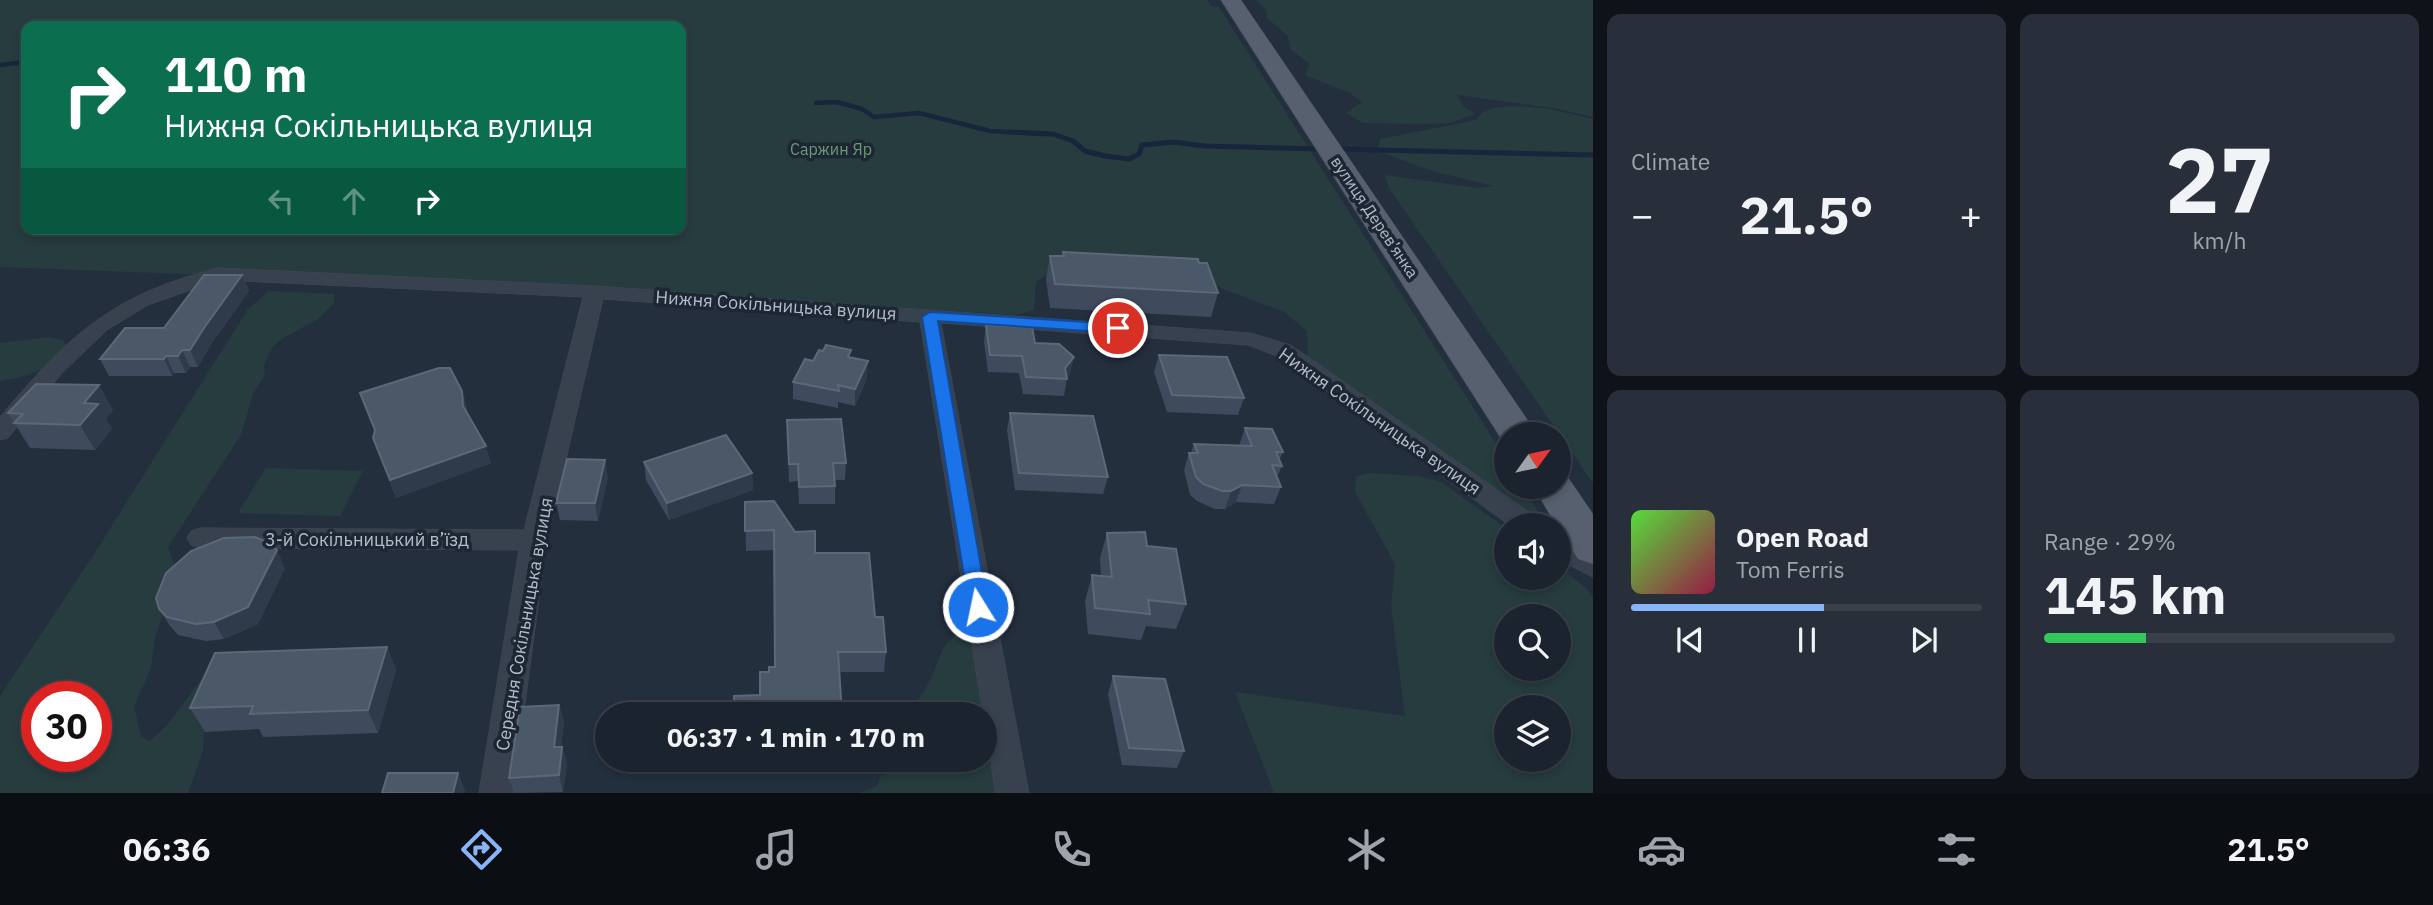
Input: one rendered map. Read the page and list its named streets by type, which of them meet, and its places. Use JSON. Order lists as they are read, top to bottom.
{
  "streets": {
    "main road": ["вулиця Дерев’янка"],
    "street": ["Нижня Сокільницька вулиця", "3-й Сокільницький в’їзд", "Середня Сокільницька вулиця"]
  },
  "crossings": [
    ["Нижня Сокільницька вулиця", "Середня Сокільницька вулиця"],
    ["3-й Сокільницький в’їзд", "Середня Сокільницька вулиця"]
  ],
  "parks": ["Саржин Яр"],
  "north": "top right",
  "page": {
    "tile": [
      "Climate",
      ["27", "km/h"],
      ["Range · 29%", "145 km"]
    ],
    "turn": ["110 m", "Нижня Сокільницька вулиця"],
    "heat": ["−", "21.5°", "+"],
    "song": ["Open Road", "Tom Ferris"],
    "limit": "30",
    "trip": "06:37 · 1 min · 170 m",
    "tabs": ["06:36", "21.5°"]
  }
}
